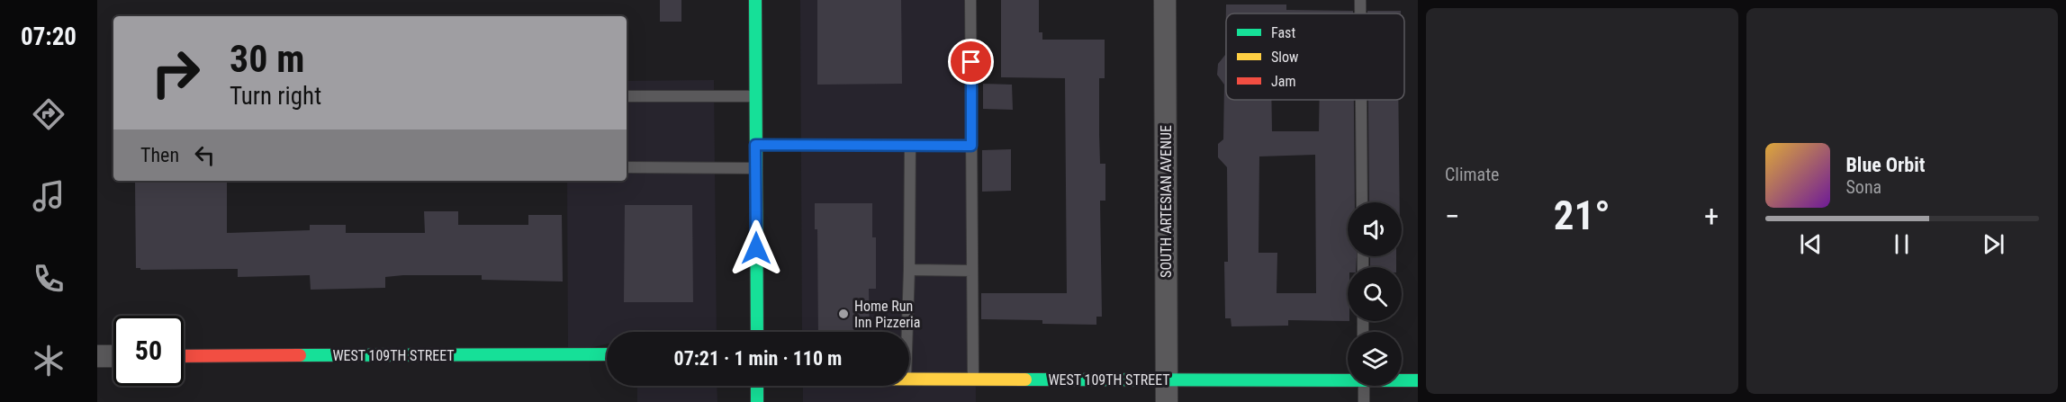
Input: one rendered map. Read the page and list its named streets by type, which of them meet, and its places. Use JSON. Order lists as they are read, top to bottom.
{
  "streets": {
    "street": ["SOUTH ARTESIAN AVENUE", "WEST 109TH STREET"]
  },
  "crossings": [
    ["SOUTH ARTESIAN AVENUE", "WEST 109TH STREET"]
  ],
  "places": ["Home Run Inn Pizzeria"],
  "legend": ["Fast", "Slow", "Jam"],
  "page": {
    "tabs": "07:20",
    "tile": "Climate",
    "turn": ["30 m", "Turn right"],
    "then": "Then",
    "song": ["Blue Orbit", "Sona"],
    "heat": ["−", "21°", "+"],
    "limit": "50",
    "trip": "07:21 · 1 min · 110 m"
  }
}
